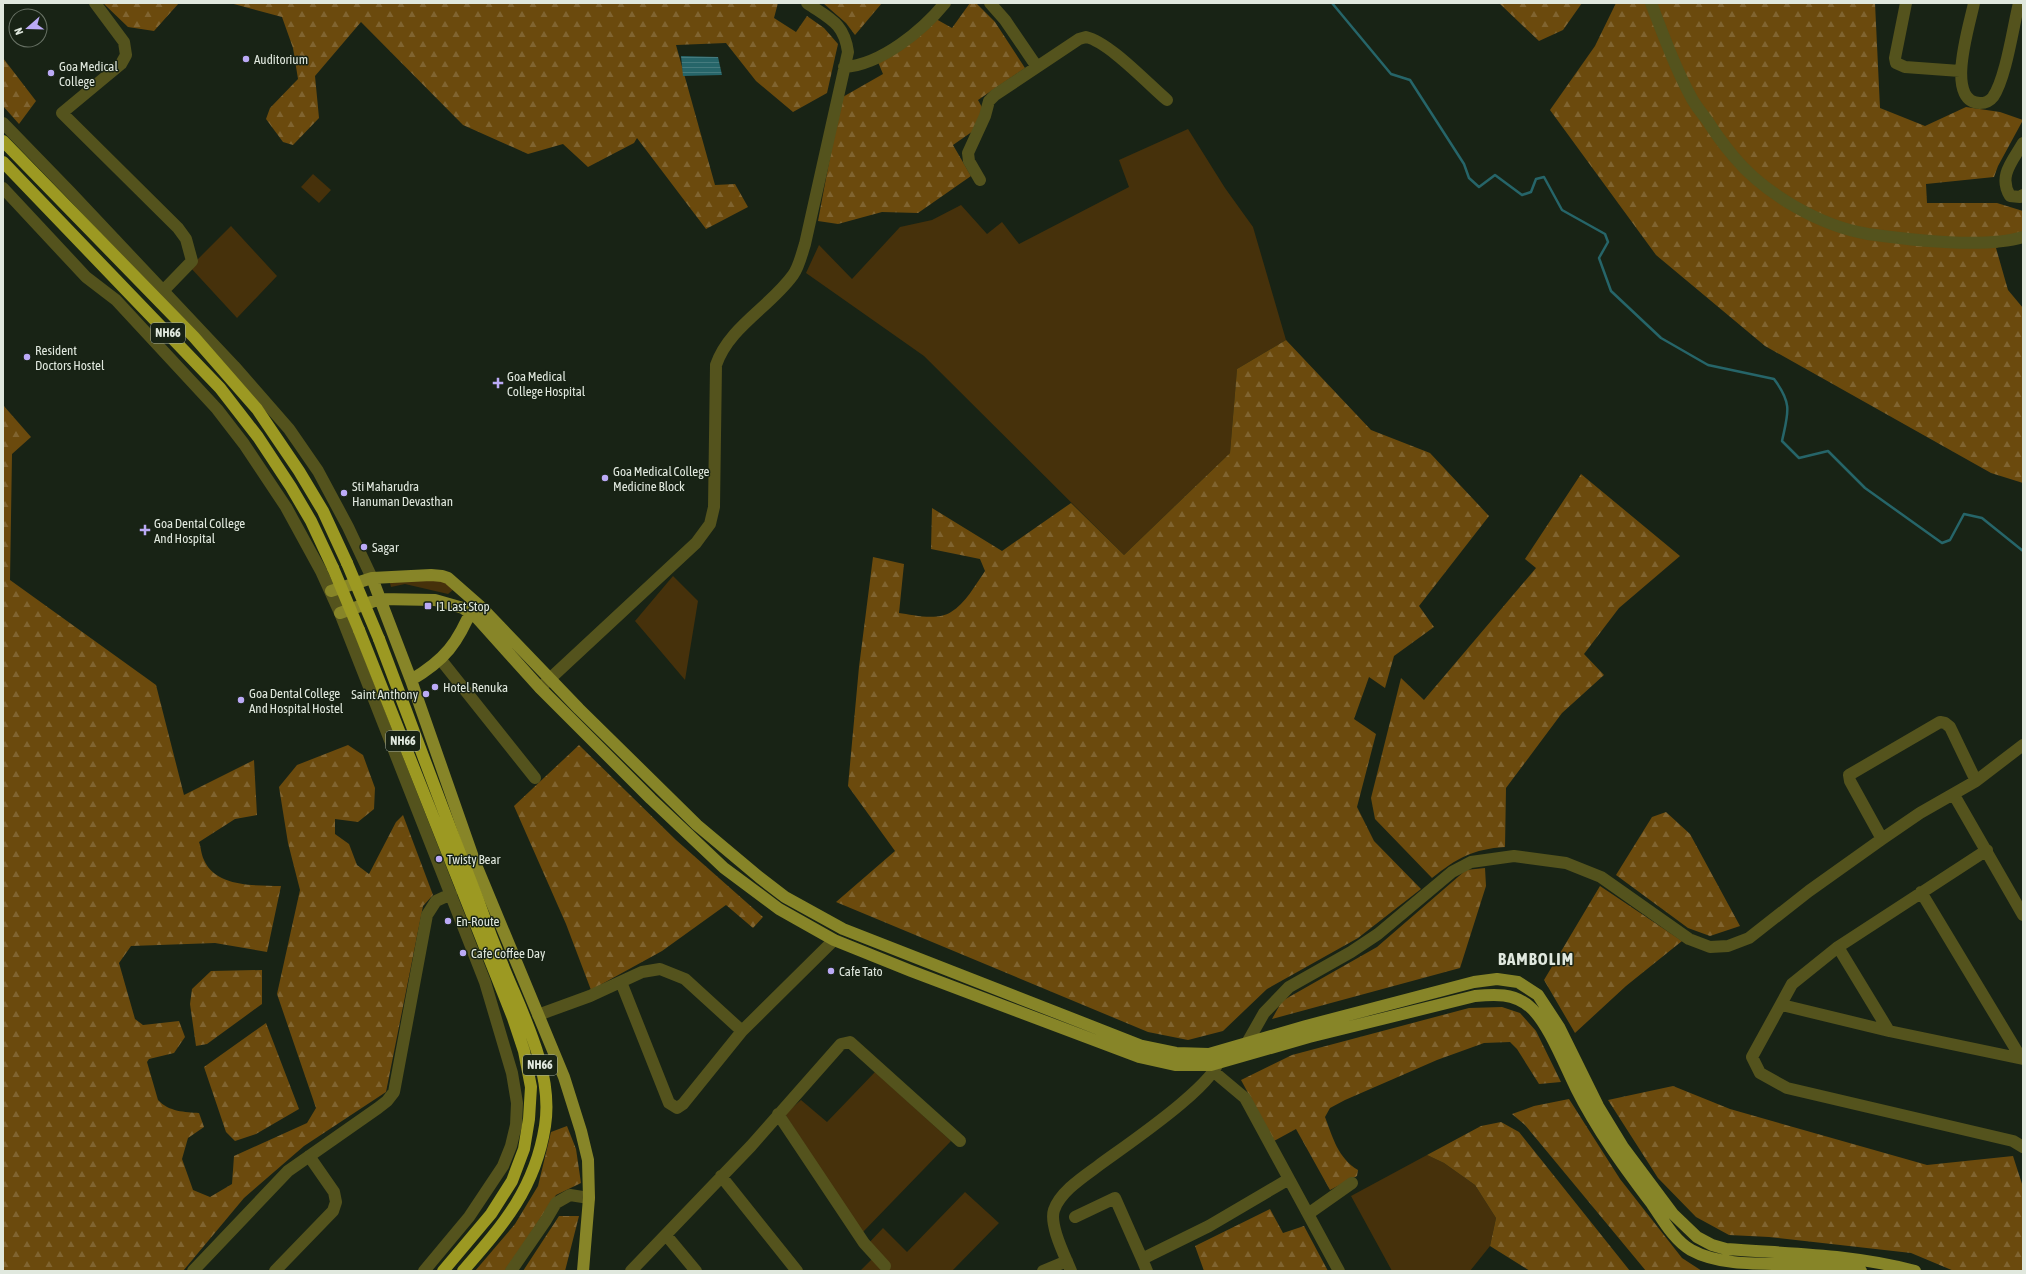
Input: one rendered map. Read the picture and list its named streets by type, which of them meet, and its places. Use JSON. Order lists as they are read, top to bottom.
{
  "streets": {
    "highway": ["NH66"]
  },
  "districts": ["BAMBOLIM"],
  "places": {
    "other": [
      "Auditorium",
      "Goa Medical College",
      "Resident Doctors Hostel",
      "Goa Medical College Medicine Block",
      "Sti Maharudra Hanuman Devasthan",
      "Sagar",
      "Hotel Renuka",
      "Saint Anthony",
      "Goa Dental College And Hospital Hostel",
      "Twisty Bear",
      "En-Route",
      "Cafe Coffee Day",
      "Cafe Tato"
    ],
    "health": ["Goa Medical College Hospital", "Goa Dental College And Hospital"],
    "transit": ["I1 Last Stop"]
  },
  "north": "left"
}
